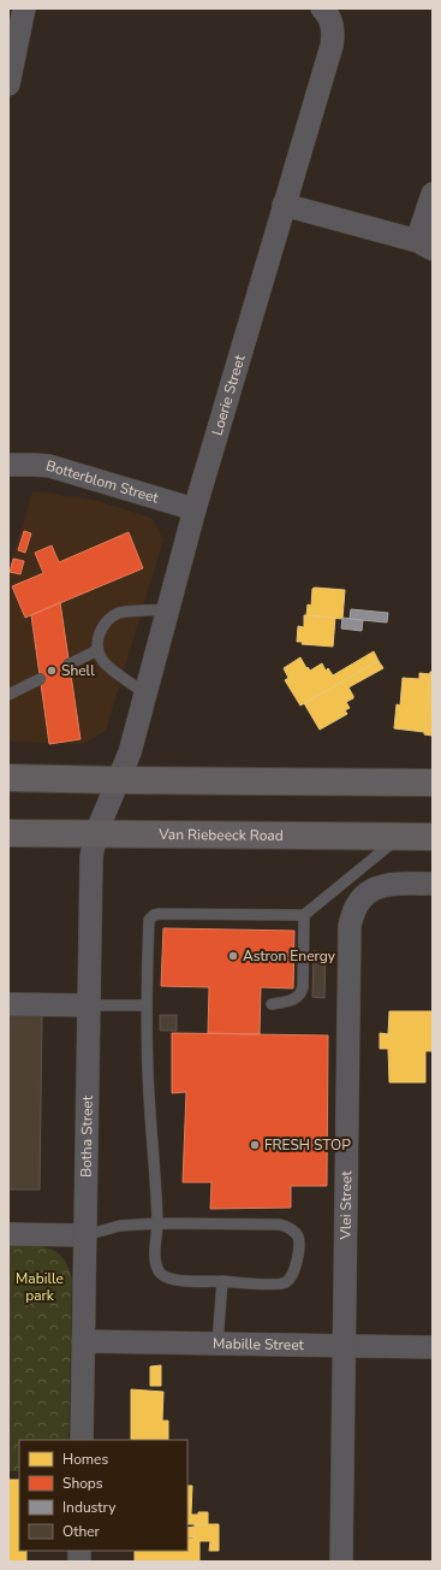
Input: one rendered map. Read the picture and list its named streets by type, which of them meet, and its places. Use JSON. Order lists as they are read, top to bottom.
{
  "streets": {
    "main road": ["Van Riebeeck Road"],
    "street": [
      "Loerie Street",
      "Botterblom Street",
      "Botha Street",
      "Vlei Street",
      "Mabille Street"
    ]
  },
  "crossings": [
    ["Loerie Street", "Botterblom Street"],
    ["Loerie Street", "Van Riebeeck Road"],
    ["Loerie Street", "Botha Street"],
    ["Van Riebeeck Road", "Botha Street"],
    ["Botha Street", "Mabille Street"],
    ["Vlei Street", "Mabille Street"]
  ],
  "parks": ["Mabille park"],
  "places": ["Shell", "Astron Energy", "FRESH STOP"],
  "legend": [
    "Homes",
    "Shops",
    "Industry",
    "Other"
  ]
}
